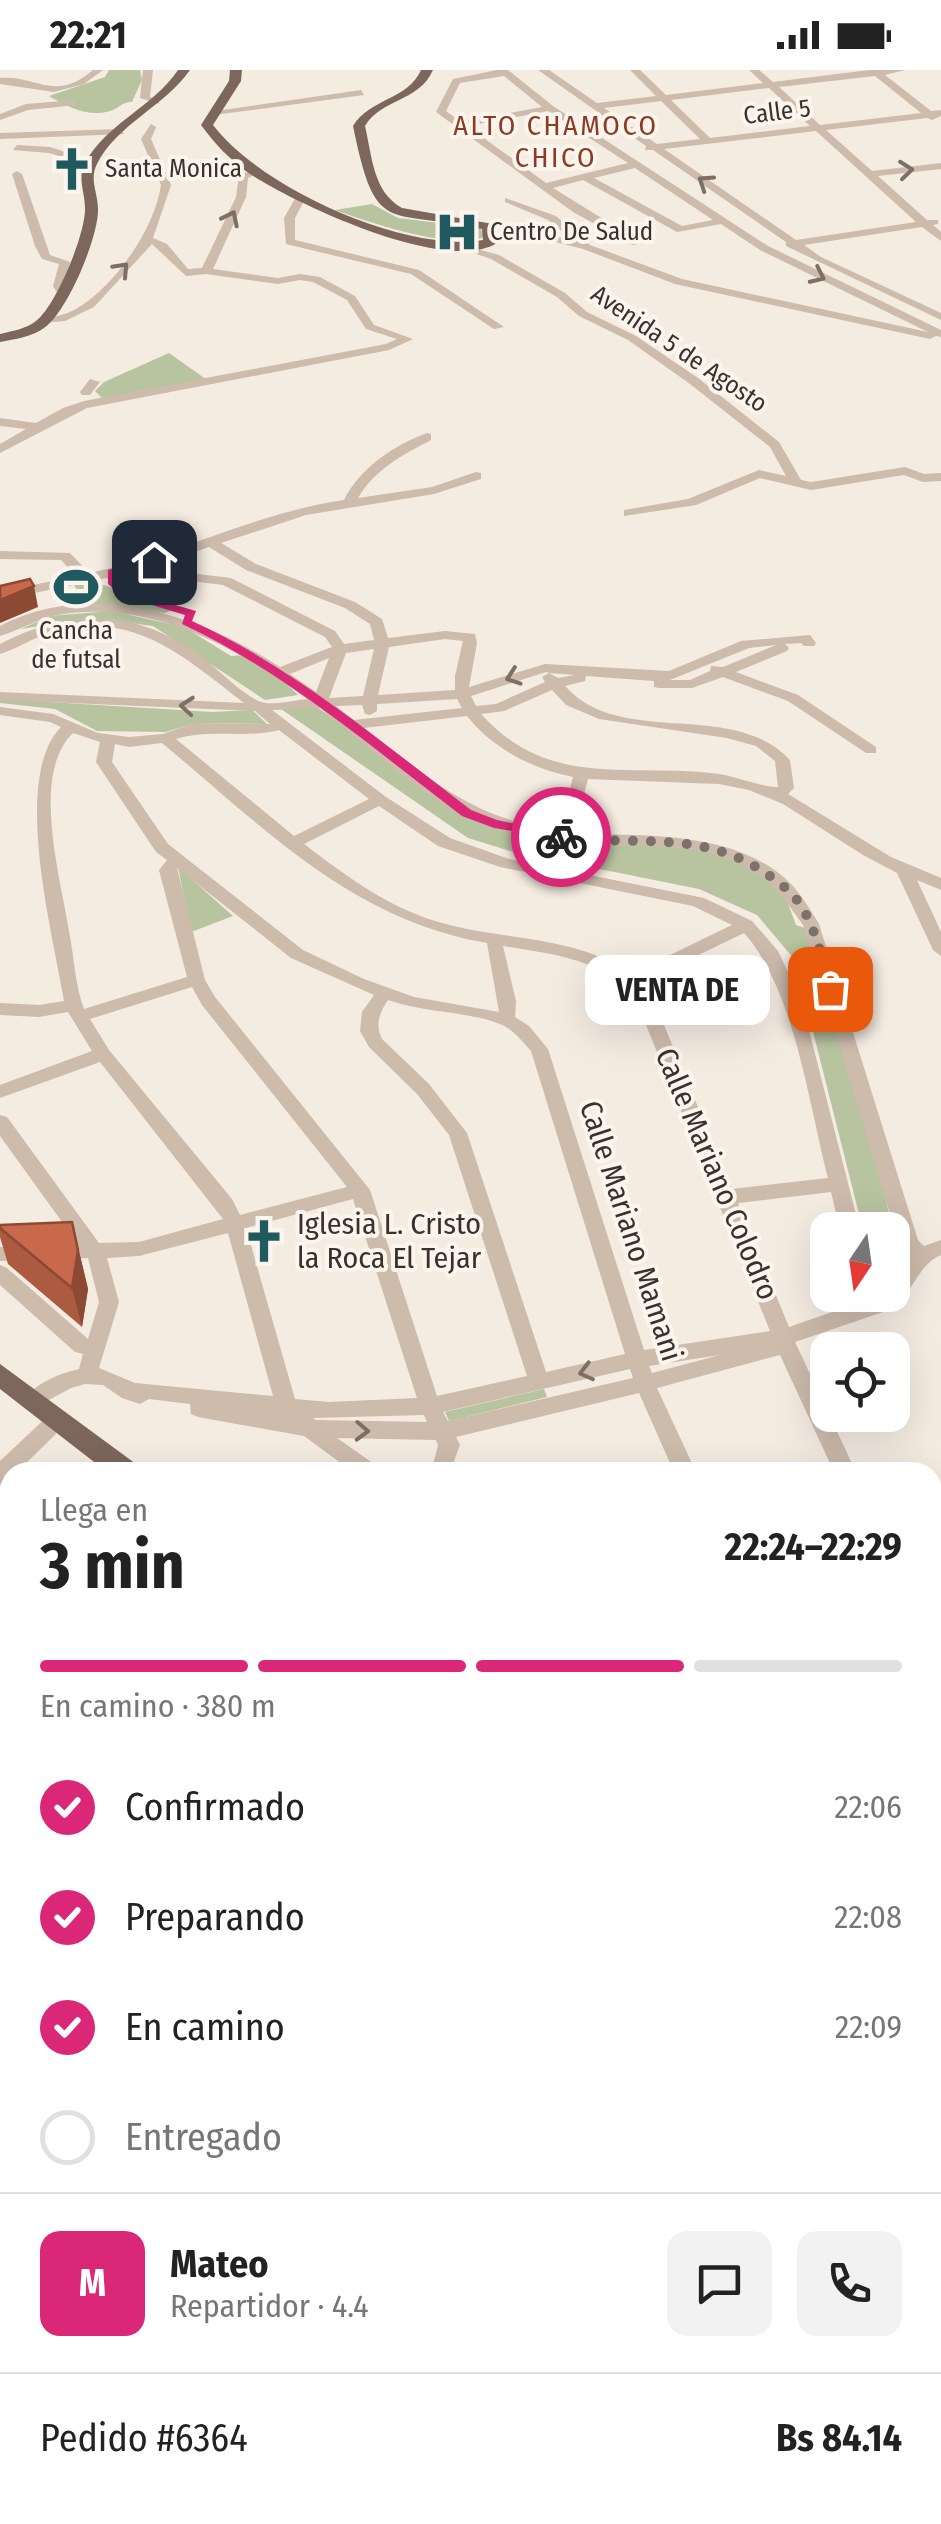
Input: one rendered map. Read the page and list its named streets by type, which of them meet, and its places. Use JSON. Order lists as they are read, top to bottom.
{
  "streets": {
    "street": [
      "Calle 5",
      "Avenida 5 de Agosto",
      "Calle Mariano Colodro",
      "Calle Mariano Mamani"
    ]
  },
  "districts": ["ALTO CHAMOCO CHICO"],
  "places": {
    "church": ["Santa Monica", "Iglesia L. Cristo la Roca El Tejar"],
    "hospital": ["Centro De Salud"],
    "sports": ["Cancha de futsal"],
    "other": ["VENTA DE"]
  },
  "north": "bottom",
  "page": {
    "status": "22:21",
    "bubble": "VENTA DE",
    "heading": ["3 min", "Llega en", "22:24–22:29"],
    "panel": [
      "Mateo",
      "Repartidor · 4.4",
      "Pedido #6364",
      "Bs 84.14"
    ],
    "bar": "En camino · 380 m",
    "list": [
      ["Confirmado", "22:06"],
      ["Preparando", "22:08"],
      ["En camino", "22:09"],
      "Entregado"
    ],
    "round": "M"
  }
}
